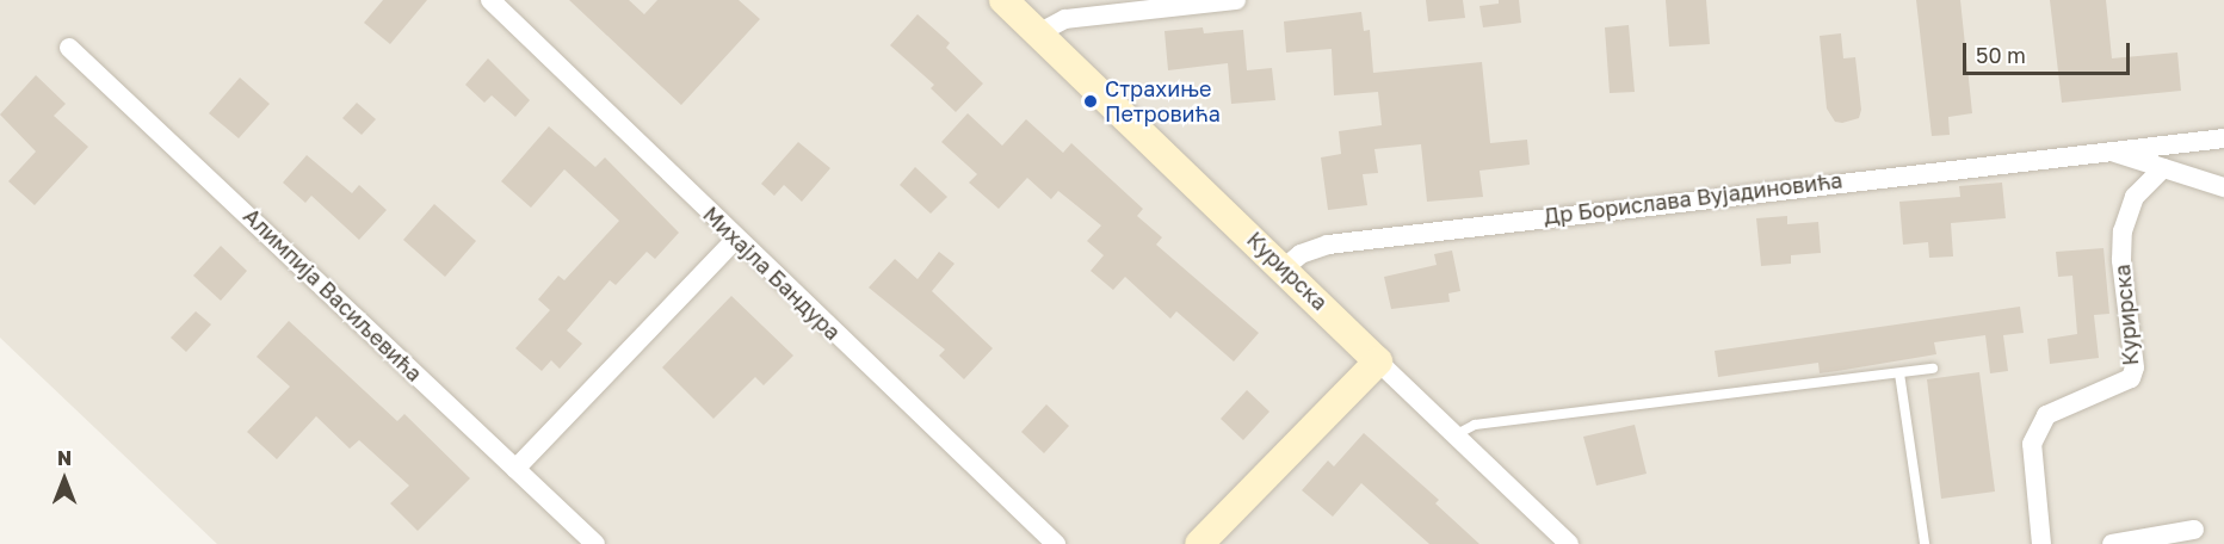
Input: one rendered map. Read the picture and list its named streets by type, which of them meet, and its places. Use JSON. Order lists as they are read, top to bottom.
{
  "streets": {
    "street": [
      "Др Борислава Вујадиновића",
      "Курирска",
      "Михајла Бандура",
      "Алимпија Васиљевића"
    ]
  },
  "crossings": [
    ["Др Борислава Вујадиновића", "Курирска"]
  ],
  "places": ["Страхиње Петровића"],
  "scale_bar": "50 m",
  "north": "top"
}
